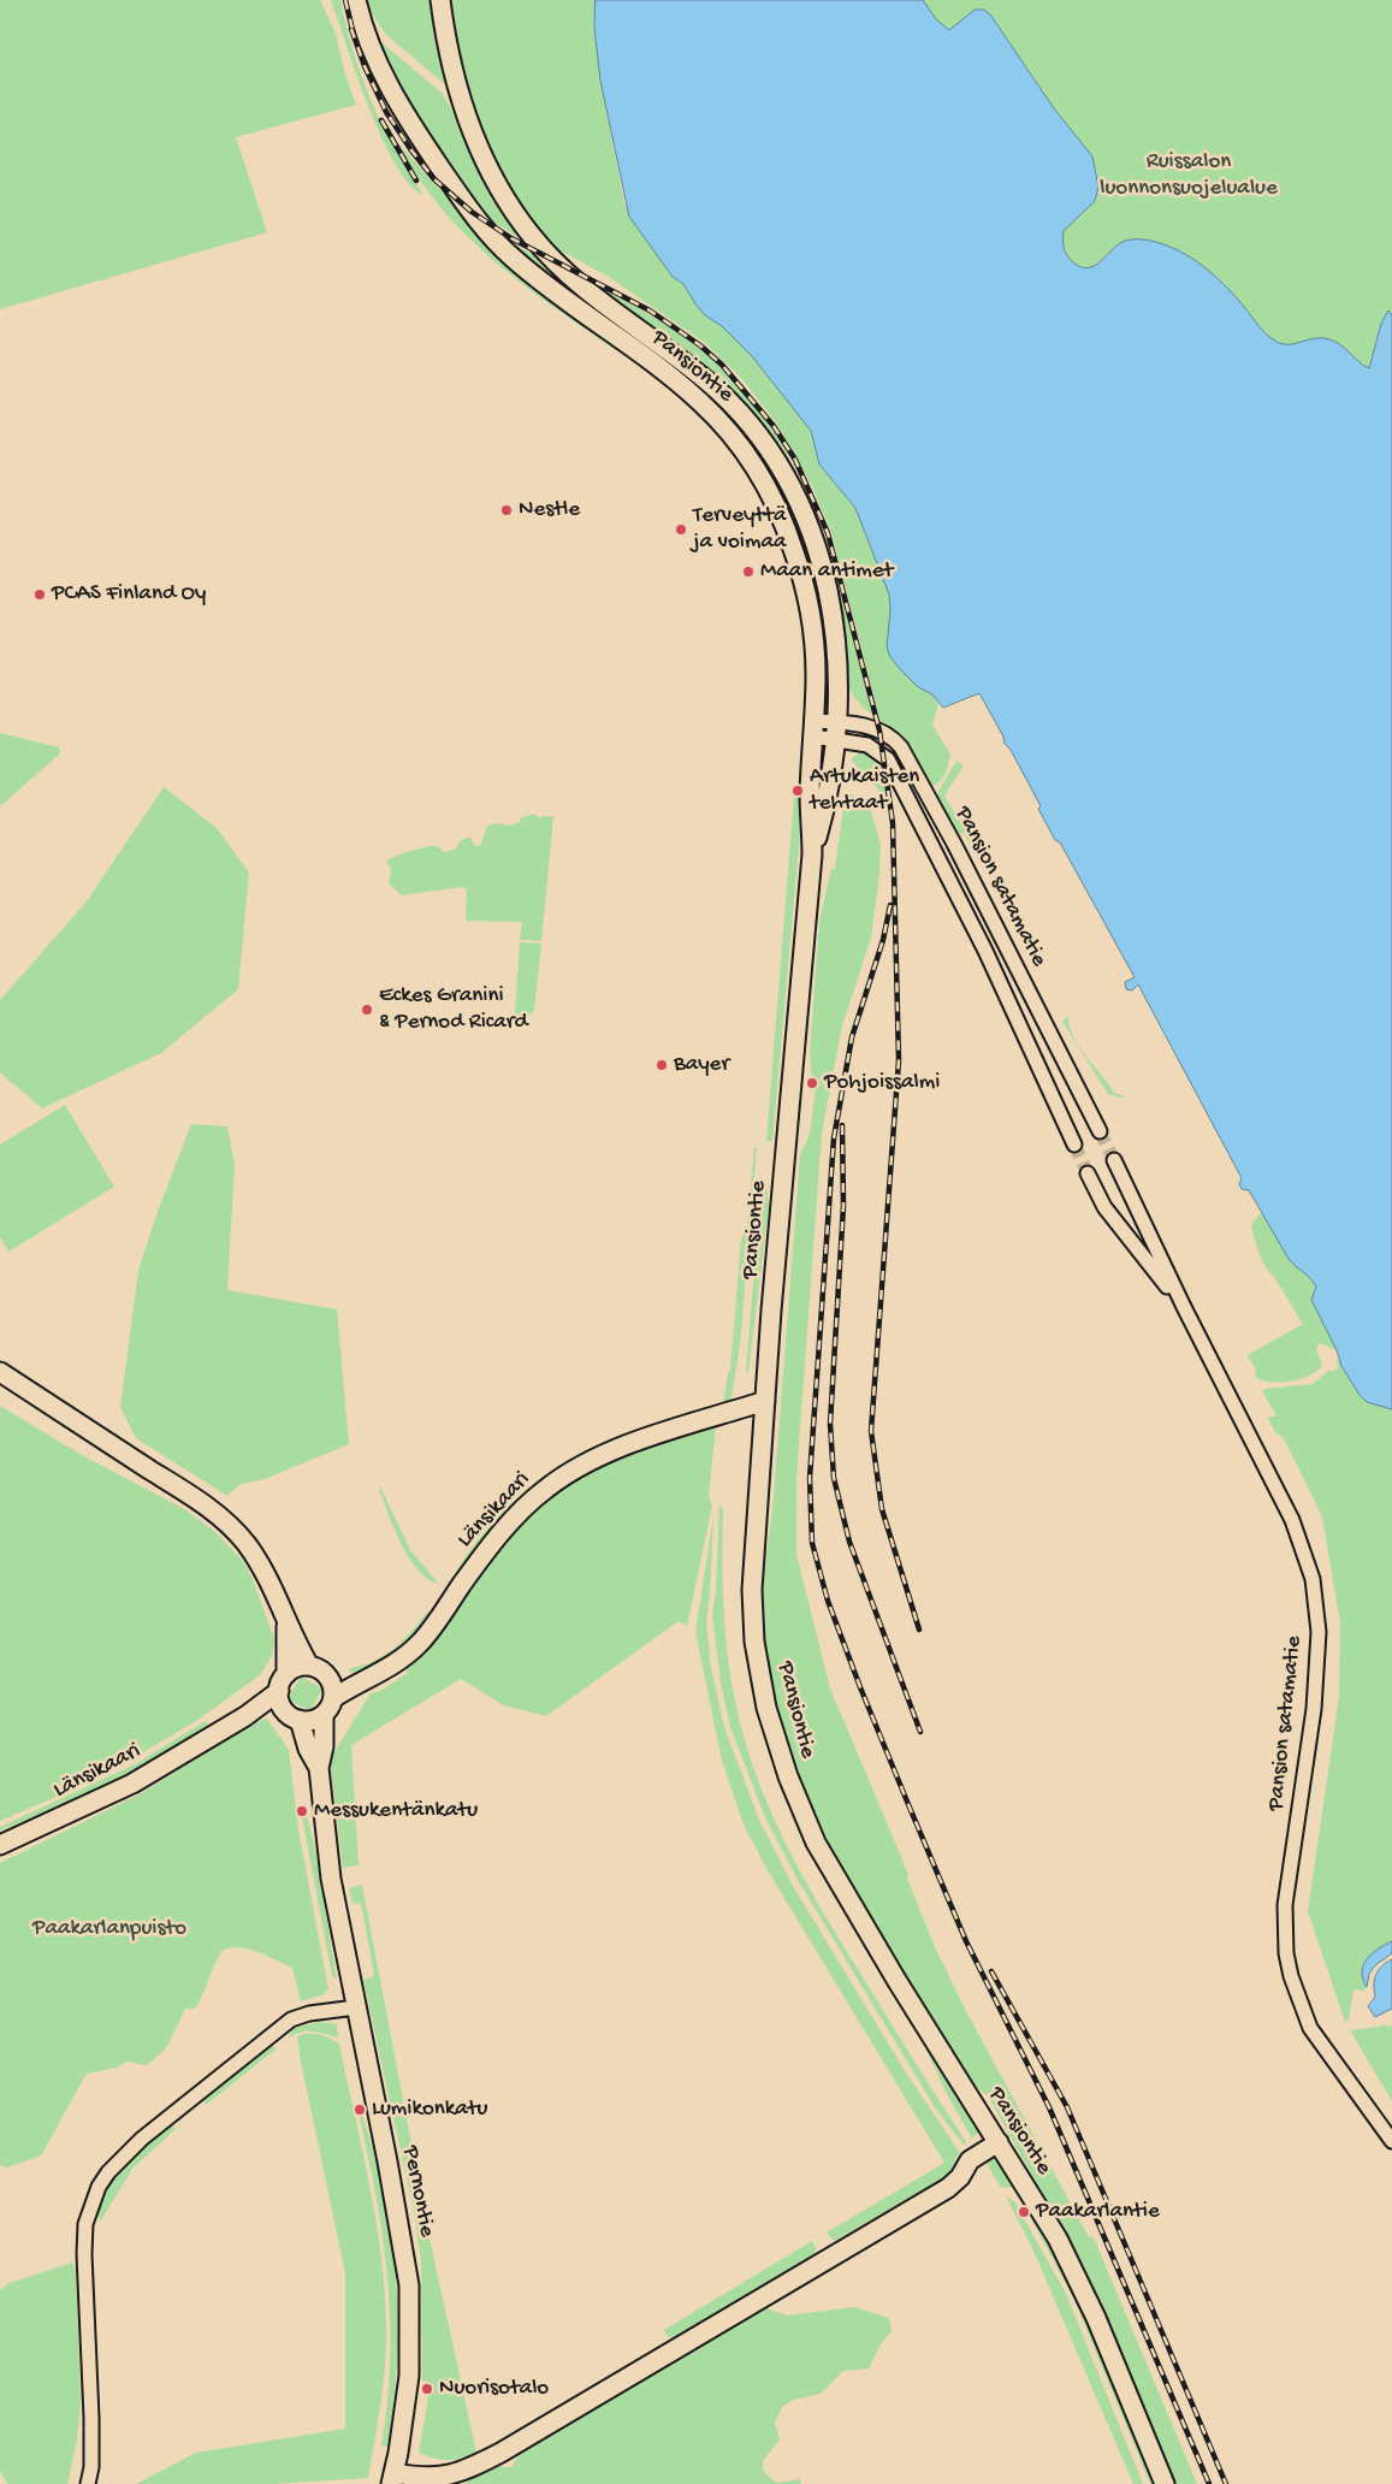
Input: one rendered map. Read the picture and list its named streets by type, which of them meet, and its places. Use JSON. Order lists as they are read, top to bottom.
{
  "streets": {
    "street": [
      "Pansiontie",
      "Pansion satamatie",
      "Länsikaari",
      "Pernontie"
    ]
  },
  "crossings": [
    ["Pansiontie", "Pansion satamatie"],
    ["Pansiontie", "Länsikaari"],
    ["Länsikaari", "Pernontie"]
  ],
  "parks": ["Ruissalon luonnonsuojelualue", "Paakarlanpuisto"],
  "places": [
    "Nestle",
    "Terveyttä ja voimaa",
    "Maan antimet",
    "PCAS Finland Oy",
    "Artukaisten tehtaat",
    "Eckes Granini & Pernod Ricard",
    "Bayer",
    "Pohjoissalmi",
    "Messukentänkatu",
    "Lumikonkatu",
    "Paakarlantie",
    "Nuorisotalo"
  ]
}
